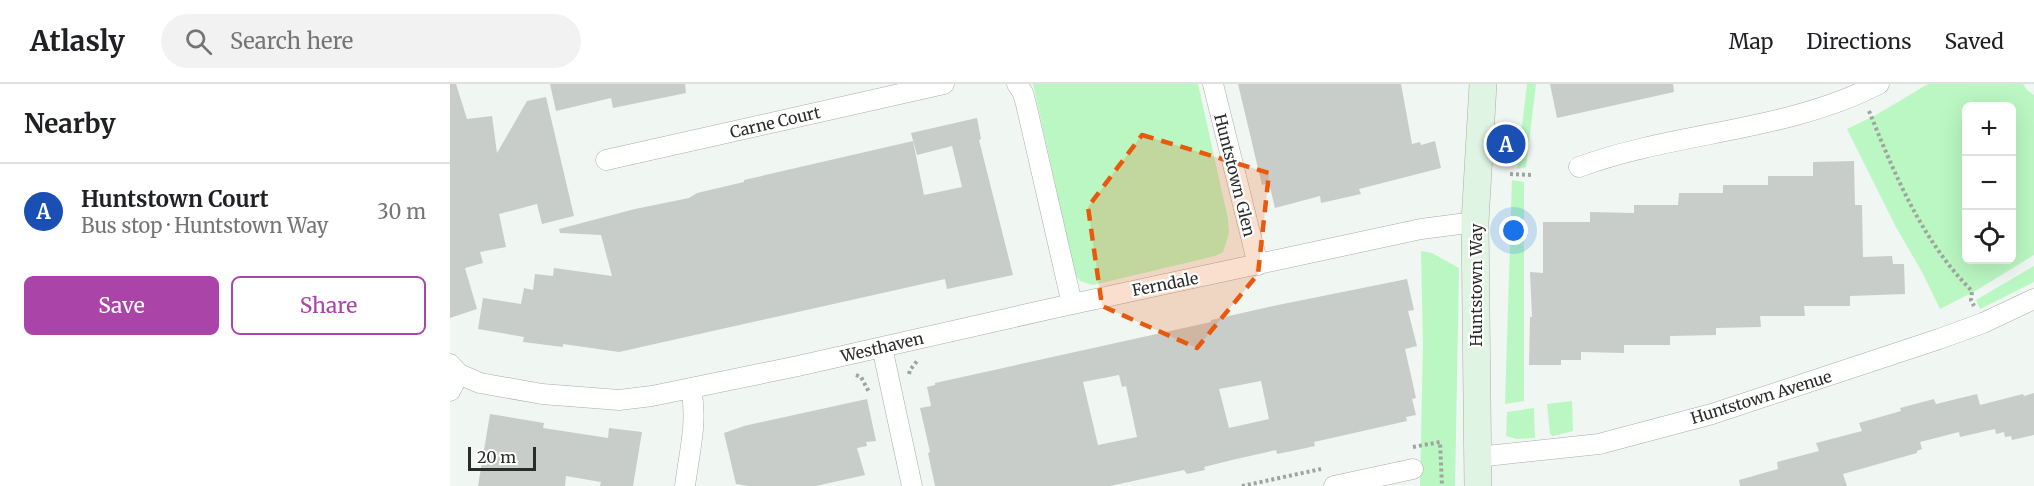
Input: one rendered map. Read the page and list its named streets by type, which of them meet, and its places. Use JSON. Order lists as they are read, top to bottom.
{
  "streets": {
    "street": [
      "Carne Court",
      "Huntstown Glen",
      "Ferndale",
      "Huntstown Way",
      "Westhaven",
      "Huntstown Avenue"
    ]
  },
  "crossings": [
    ["Huntstown Glen", "Ferndale"],
    ["Ferndale", "Huntstown Way"],
    ["Ferndale", "Westhaven"],
    ["Huntstown Way", "Huntstown Avenue"]
  ],
  "scale_bar": "20 m",
  "page": {
    "header": "Atlasly",
    "search": "Search here",
    "nav": ["Map", "Directions", "Saved"],
    "heading": "Nearby",
    "map_buttons": ["+", "−"],
    "pins": "A",
    "list": [
      {
        "mark": "A",
        "name": "Huntstown Court",
        "note": "Bus stop · Huntstown Way",
        "value": "30 m"
      }
    ],
    "buttons": ["Save", "Share"],
    "scale": "20 m"
  }
}
